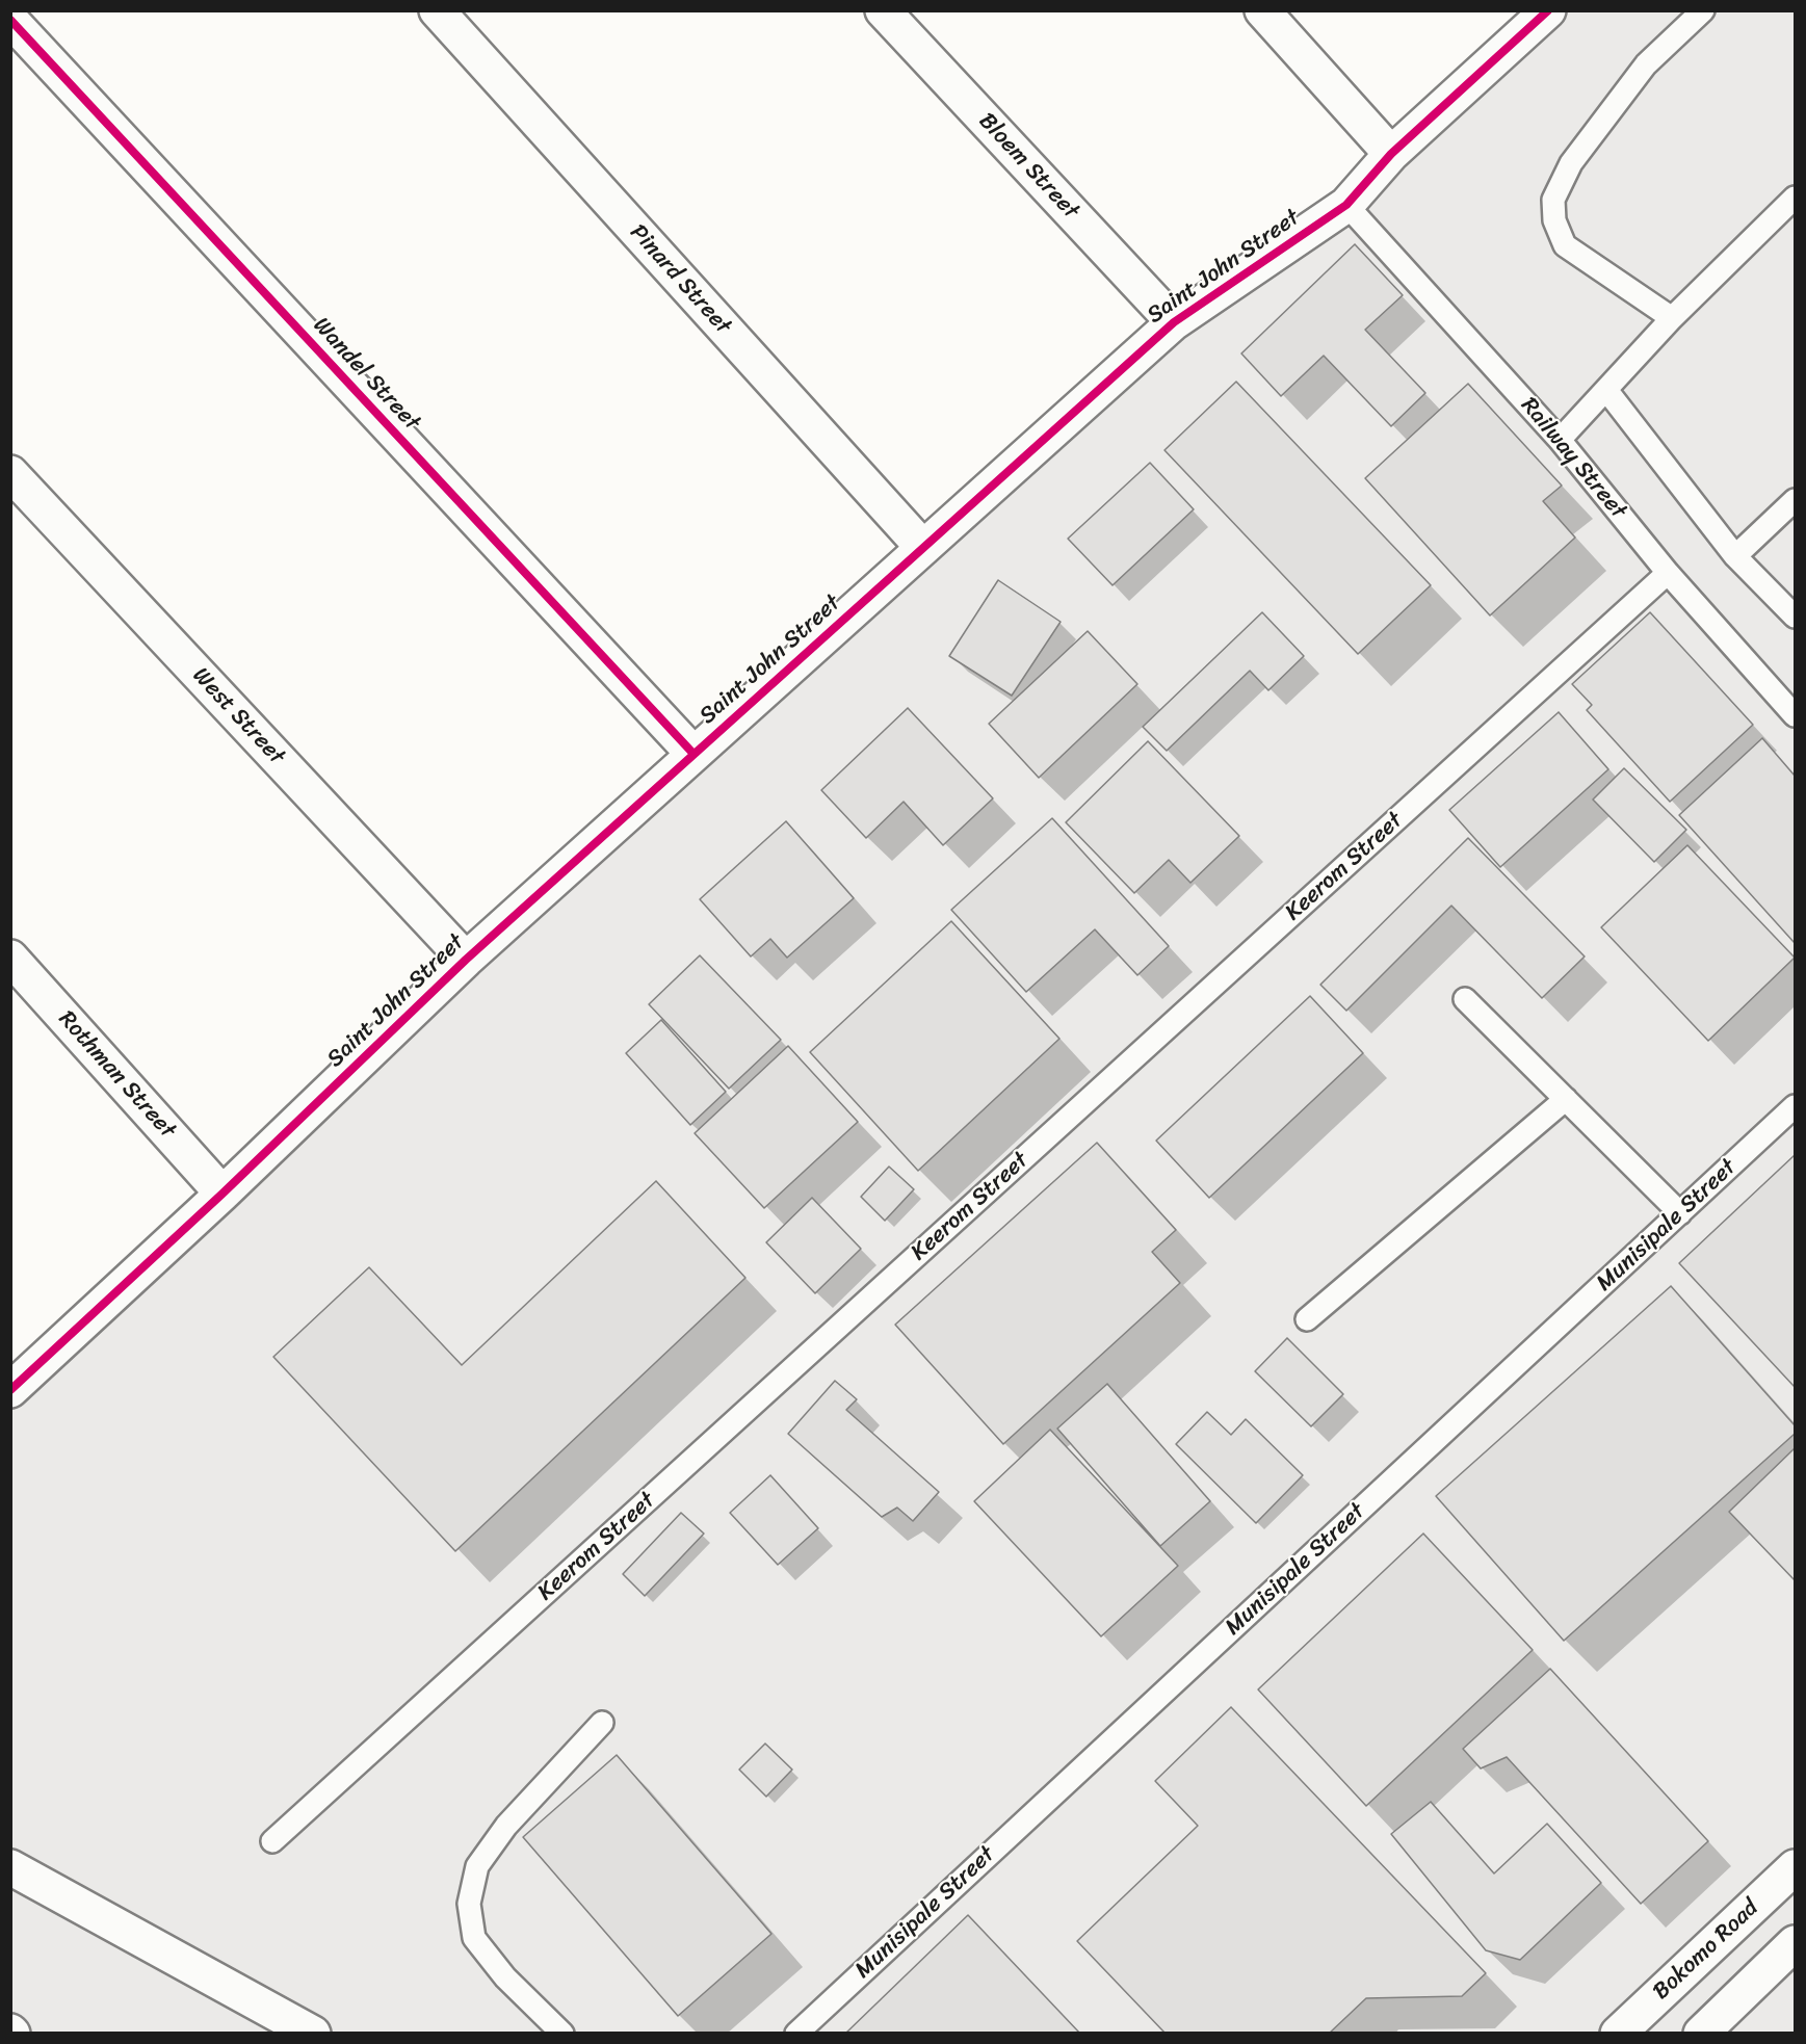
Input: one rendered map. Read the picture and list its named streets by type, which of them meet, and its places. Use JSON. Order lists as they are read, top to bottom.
{
  "streets": {
    "main road": [
      "Bloem Street",
      "Saint John Street",
      "Pinard Street",
      "Wandel Street",
      "West Street",
      "Rothman Street",
      "Bokomo Road"
    ],
    "lane": ["Railway Street", "Keerom Street", "Munisipale Street"]
  },
  "crossings": [
    ["Bloem Street", "Saint John Street"],
    ["Saint John Street", "Pinard Street"],
    ["Saint John Street", "Wandel Street"],
    ["Saint John Street", "Railway Street"],
    ["Saint John Street", "West Street"],
    ["Saint John Street", "Rothman Street"],
    ["Railway Street", "Keerom Street"]
  ]
}
